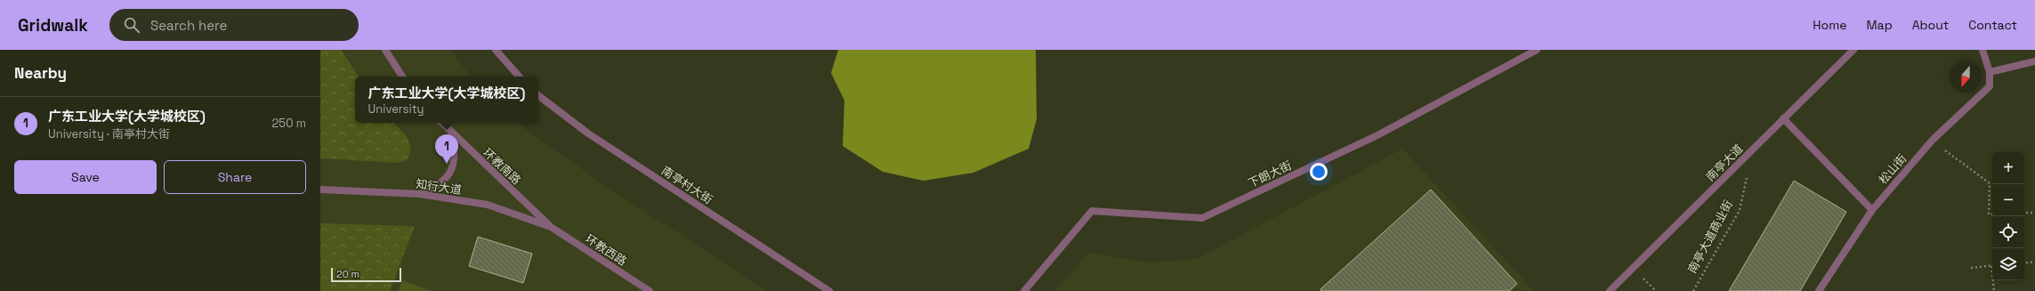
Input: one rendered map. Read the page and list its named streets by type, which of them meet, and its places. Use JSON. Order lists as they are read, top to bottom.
{
  "streets": {
    "street": [
      "南亭大道",
      "环教南路",
      "松山街",
      "下朗大街",
      "南亭村大街",
      "知行大道",
      "环教西路"
    ],
    "path": ["南亭大道商业街"]
  },
  "crossings": [
    ["南亭大道", "南亭大道商业街"],
    ["环教南路", "知行大道"],
    ["环教南路", "环教西路"],
    ["知行大道", "环教西路"]
  ],
  "scale_bar": "20 m",
  "north": "bottom",
  "page": {
    "header": "Gridwalk",
    "search": "Search here",
    "nav": [
      "Home",
      "Map",
      "About",
      "Contact"
    ],
    "heading": "Nearby",
    "popup": ["广东工业大学(大学城校区)", "University"],
    "list": [
      {
        "mark": "1",
        "name": "广东工业大学(大学城校区)",
        "note": "University · 南亭村大街",
        "value": "250 m"
      }
    ],
    "pins": "1",
    "buttons": ["Save", "Share"],
    "map_buttons": ["+", "−"],
    "scale": "20 m"
  }
}
